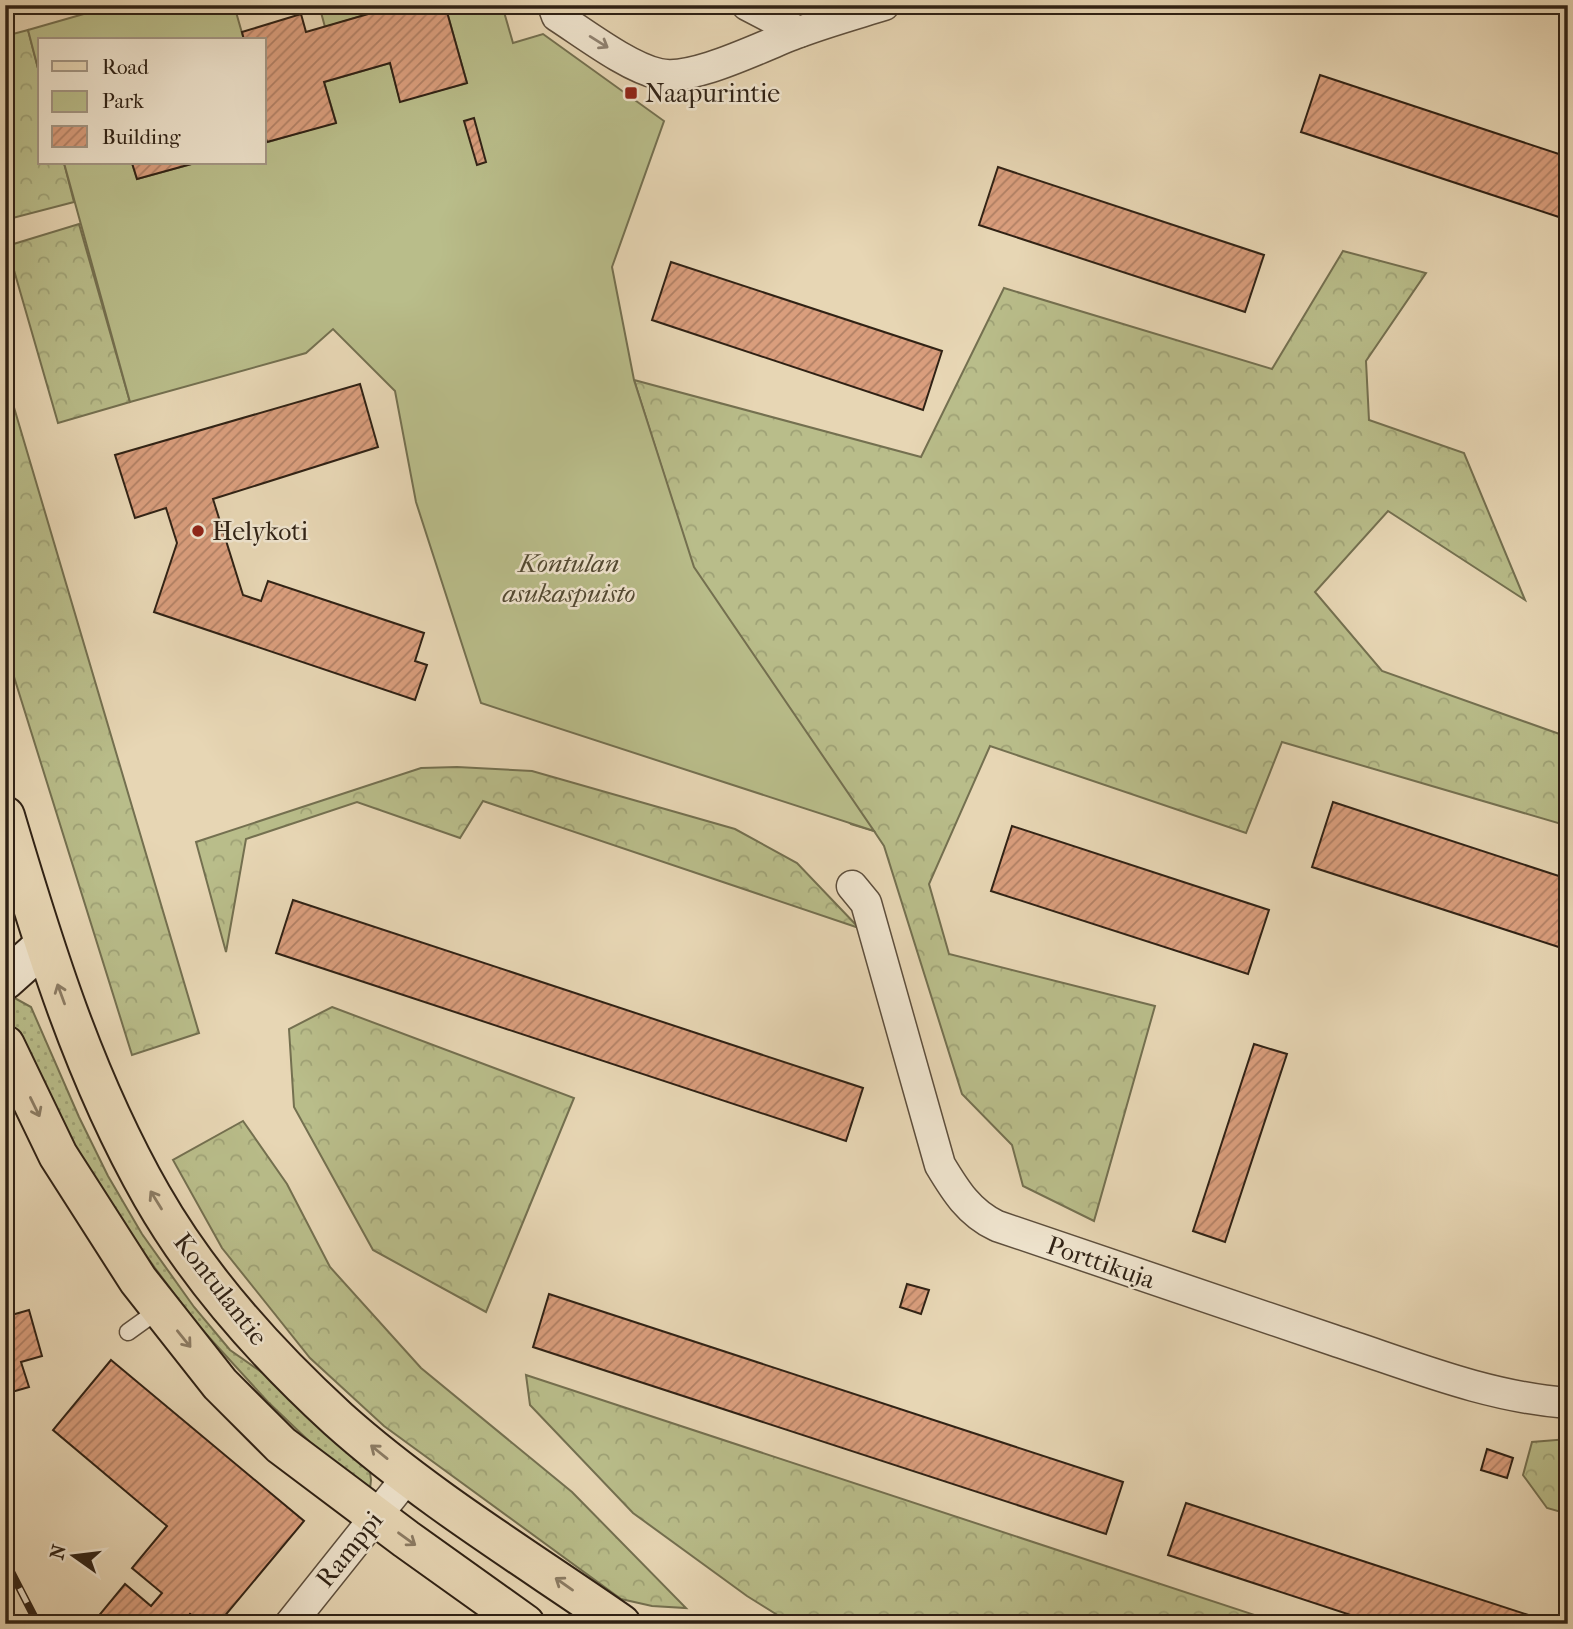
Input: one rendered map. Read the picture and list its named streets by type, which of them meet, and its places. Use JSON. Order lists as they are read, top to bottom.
{
  "streets": {
    "main road": ["Kontulantie"],
    "street": ["Porttikuja", "Ramppi"]
  },
  "crossings": [
    ["Kontulantie", "Ramppi"]
  ],
  "parks": ["Kontulan asukaspuisto"],
  "places": {
    "transit": ["Naapurintie"],
    "other": ["Helykoti"]
  },
  "legend": ["Road", "Park", "Building"],
  "north": "left"
}
